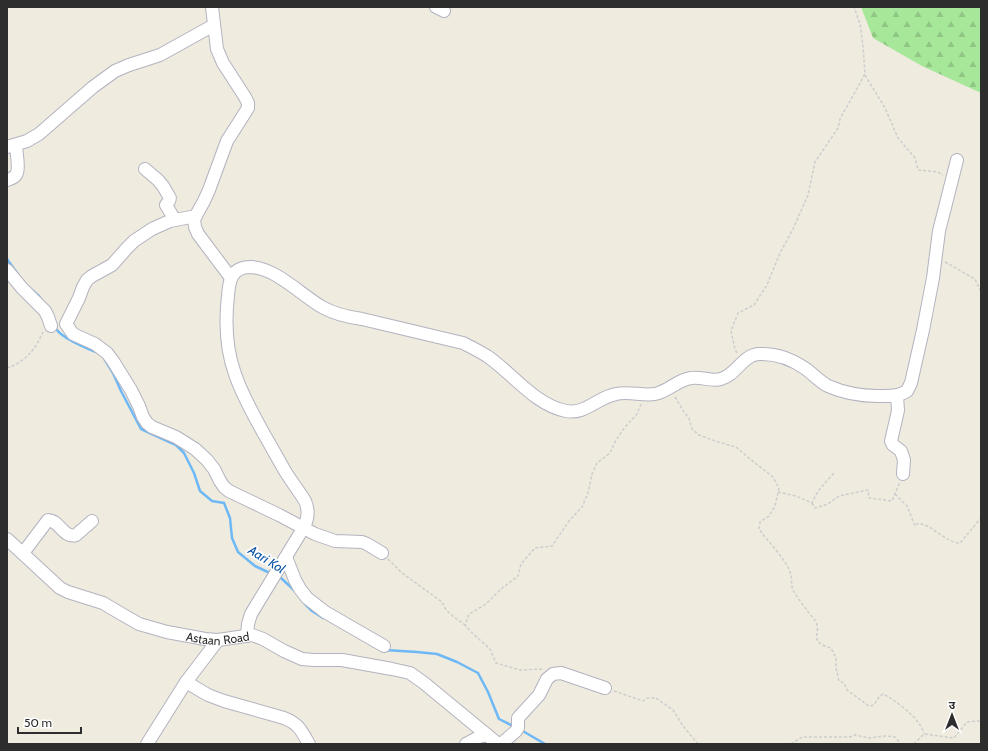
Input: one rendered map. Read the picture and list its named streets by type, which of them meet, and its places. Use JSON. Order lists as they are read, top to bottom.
{
  "streets": {
    "street": ["Astaan Road"]
  },
  "water": ["Aari Kol"],
  "scale_bar": "50 m",
  "north": "top"
}
